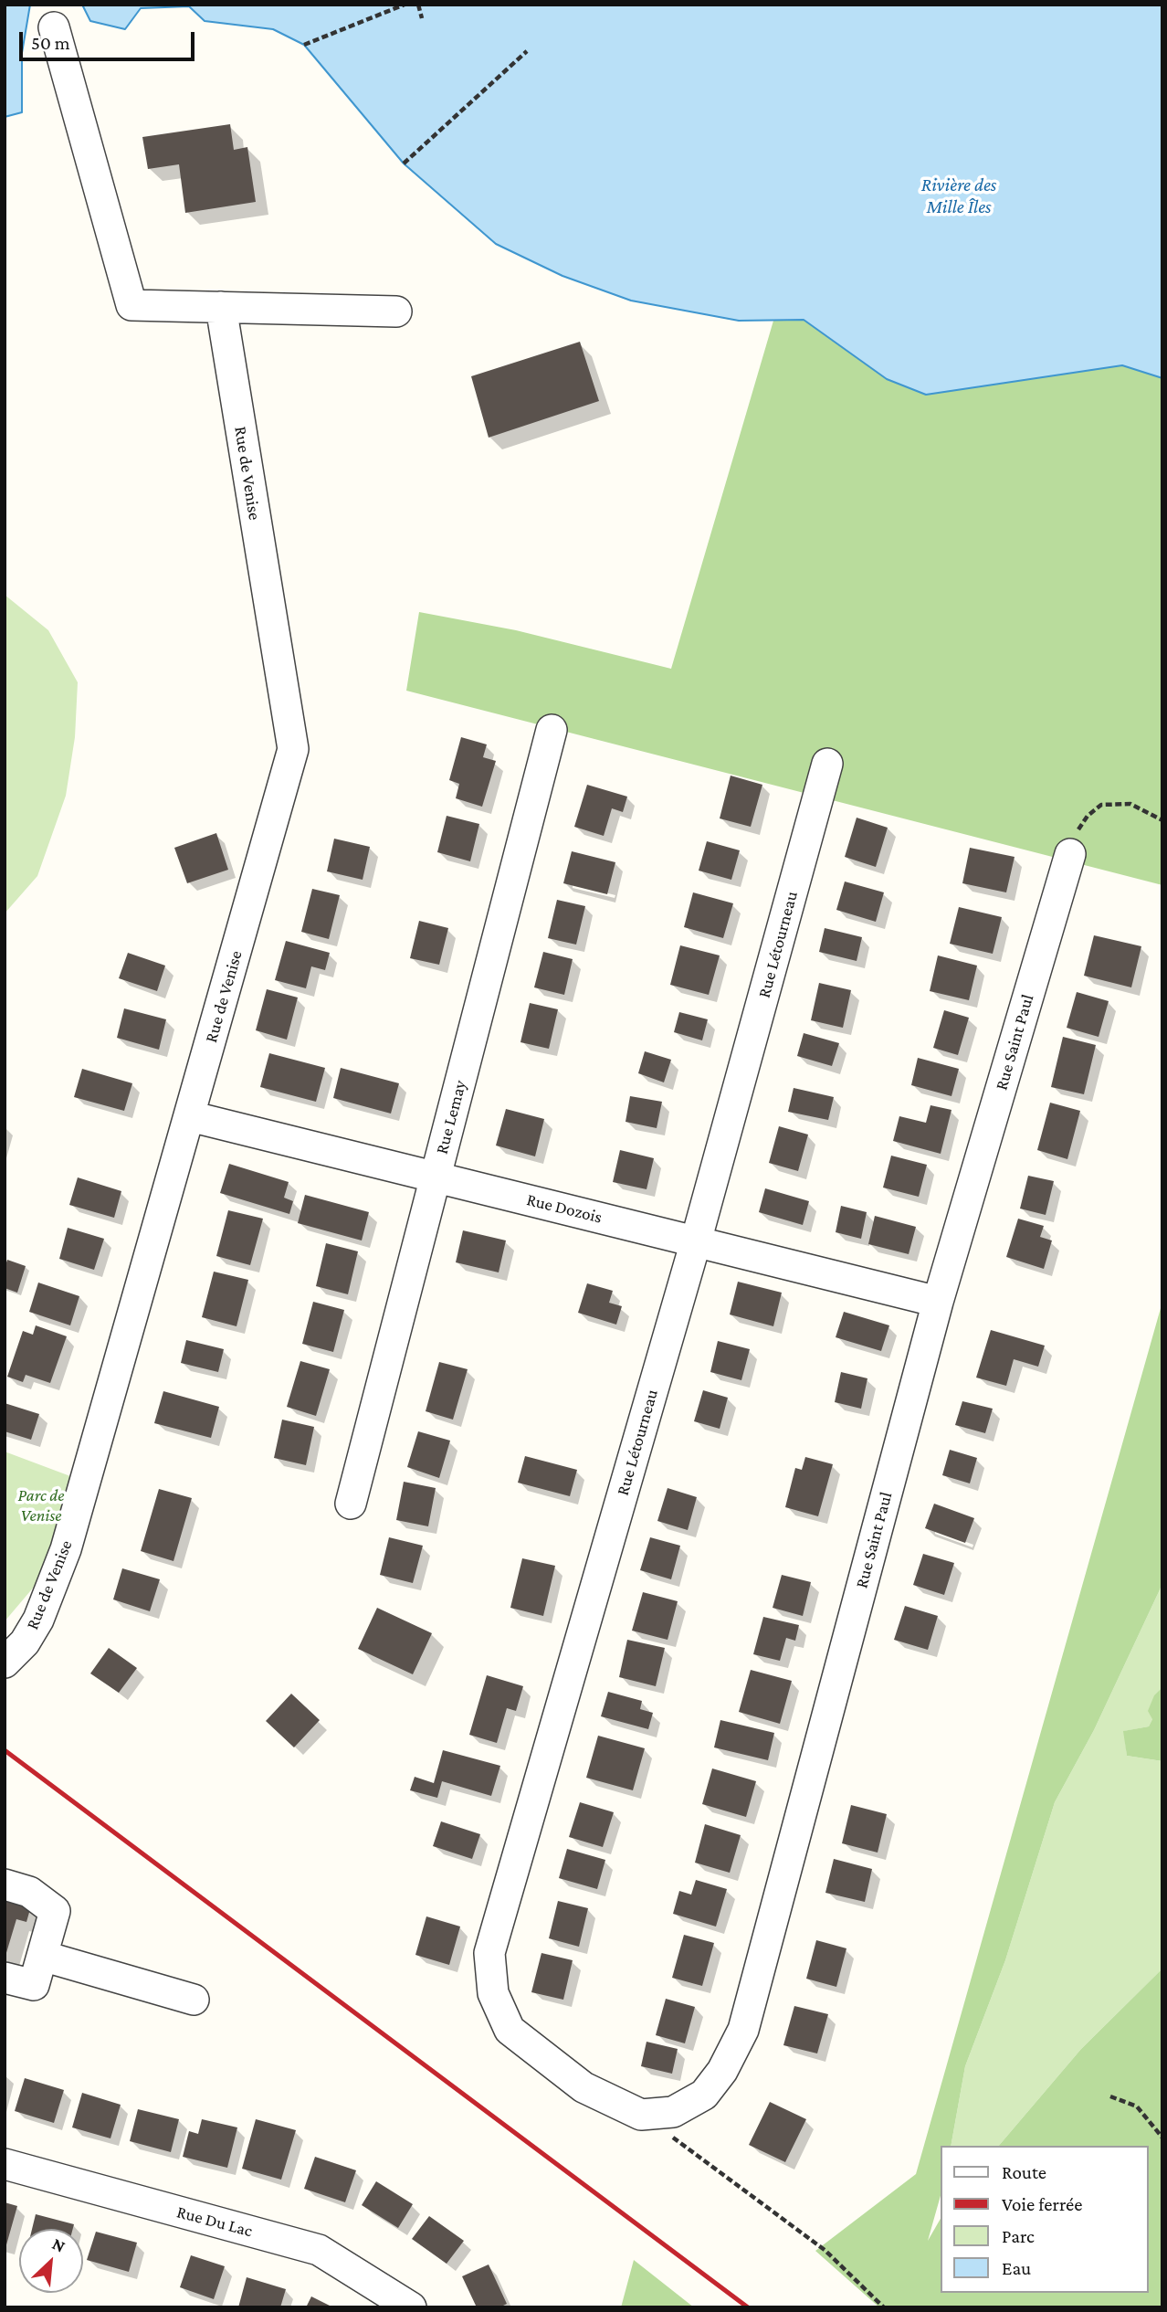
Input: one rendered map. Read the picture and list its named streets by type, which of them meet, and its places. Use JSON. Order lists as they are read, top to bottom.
{
  "streets": {
    "street": [
      "Rue de Venise",
      "Rue Létourneau",
      "Rue Saint Paul",
      "Rue Lemay",
      "Rue Dozois",
      "Rue Du Lac"
    ]
  },
  "crossings": [
    ["Rue de Venise", "Rue Dozois"],
    ["Rue Létourneau", "Rue Saint Paul"],
    ["Rue Létourneau", "Rue Dozois"],
    ["Rue Saint Paul", "Rue Dozois"],
    ["Rue Lemay", "Rue Dozois"]
  ],
  "water": ["Rivière des Mille Îles"],
  "parks": ["Parc de Venise"],
  "legend": [
    "Route",
    "Voie ferrée",
    "Parc",
    "Eau"
  ],
  "scale_bar": "50 m",
  "north": "top right"
}
